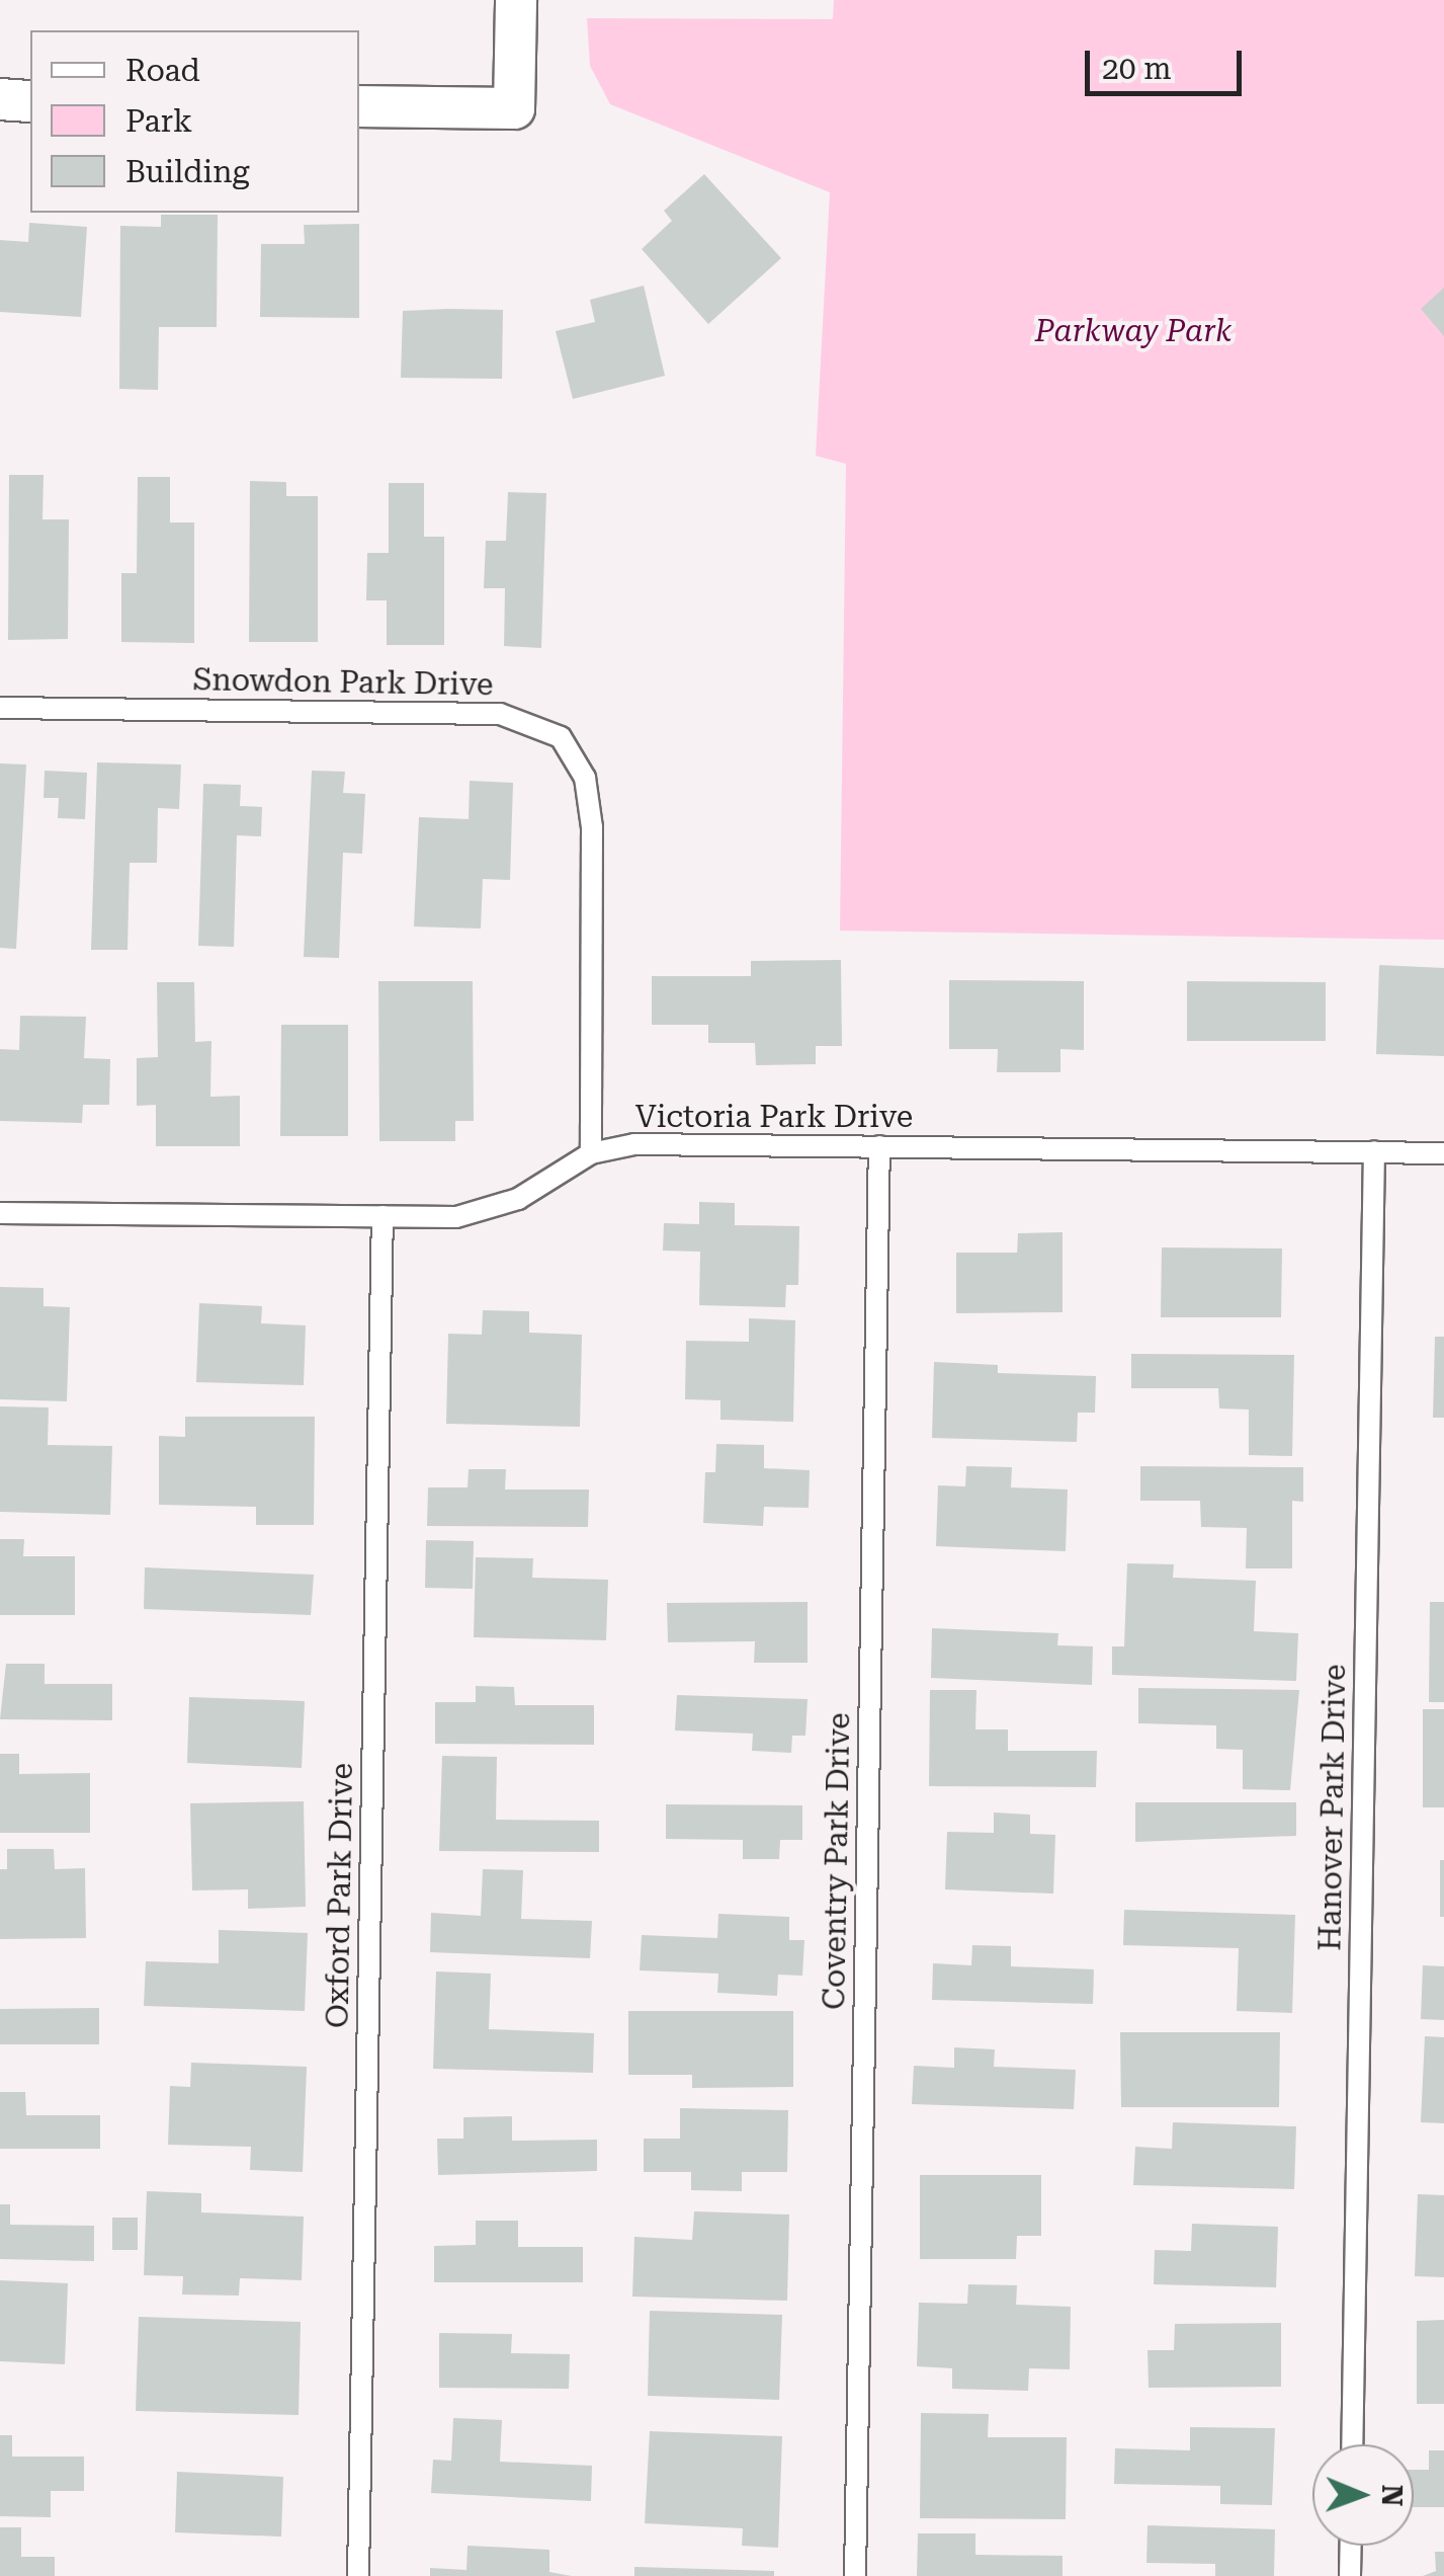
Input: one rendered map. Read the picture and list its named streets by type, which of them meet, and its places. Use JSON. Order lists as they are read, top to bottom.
{
  "streets": {
    "lane": [
      "Snowdon Park Drive",
      "Victoria Park Drive",
      "Hanover Park Drive",
      "Coventry Park Drive",
      "Oxford Park Drive"
    ]
  },
  "crossings": [
    ["Snowdon Park Drive", "Victoria Park Drive"],
    ["Victoria Park Drive", "Hanover Park Drive"],
    ["Victoria Park Drive", "Coventry Park Drive"],
    ["Victoria Park Drive", "Oxford Park Drive"]
  ],
  "parks": ["Parkway Park"],
  "legend": ["Road", "Park", "Building"],
  "scale_bar": "20 m",
  "north": "right"
}
